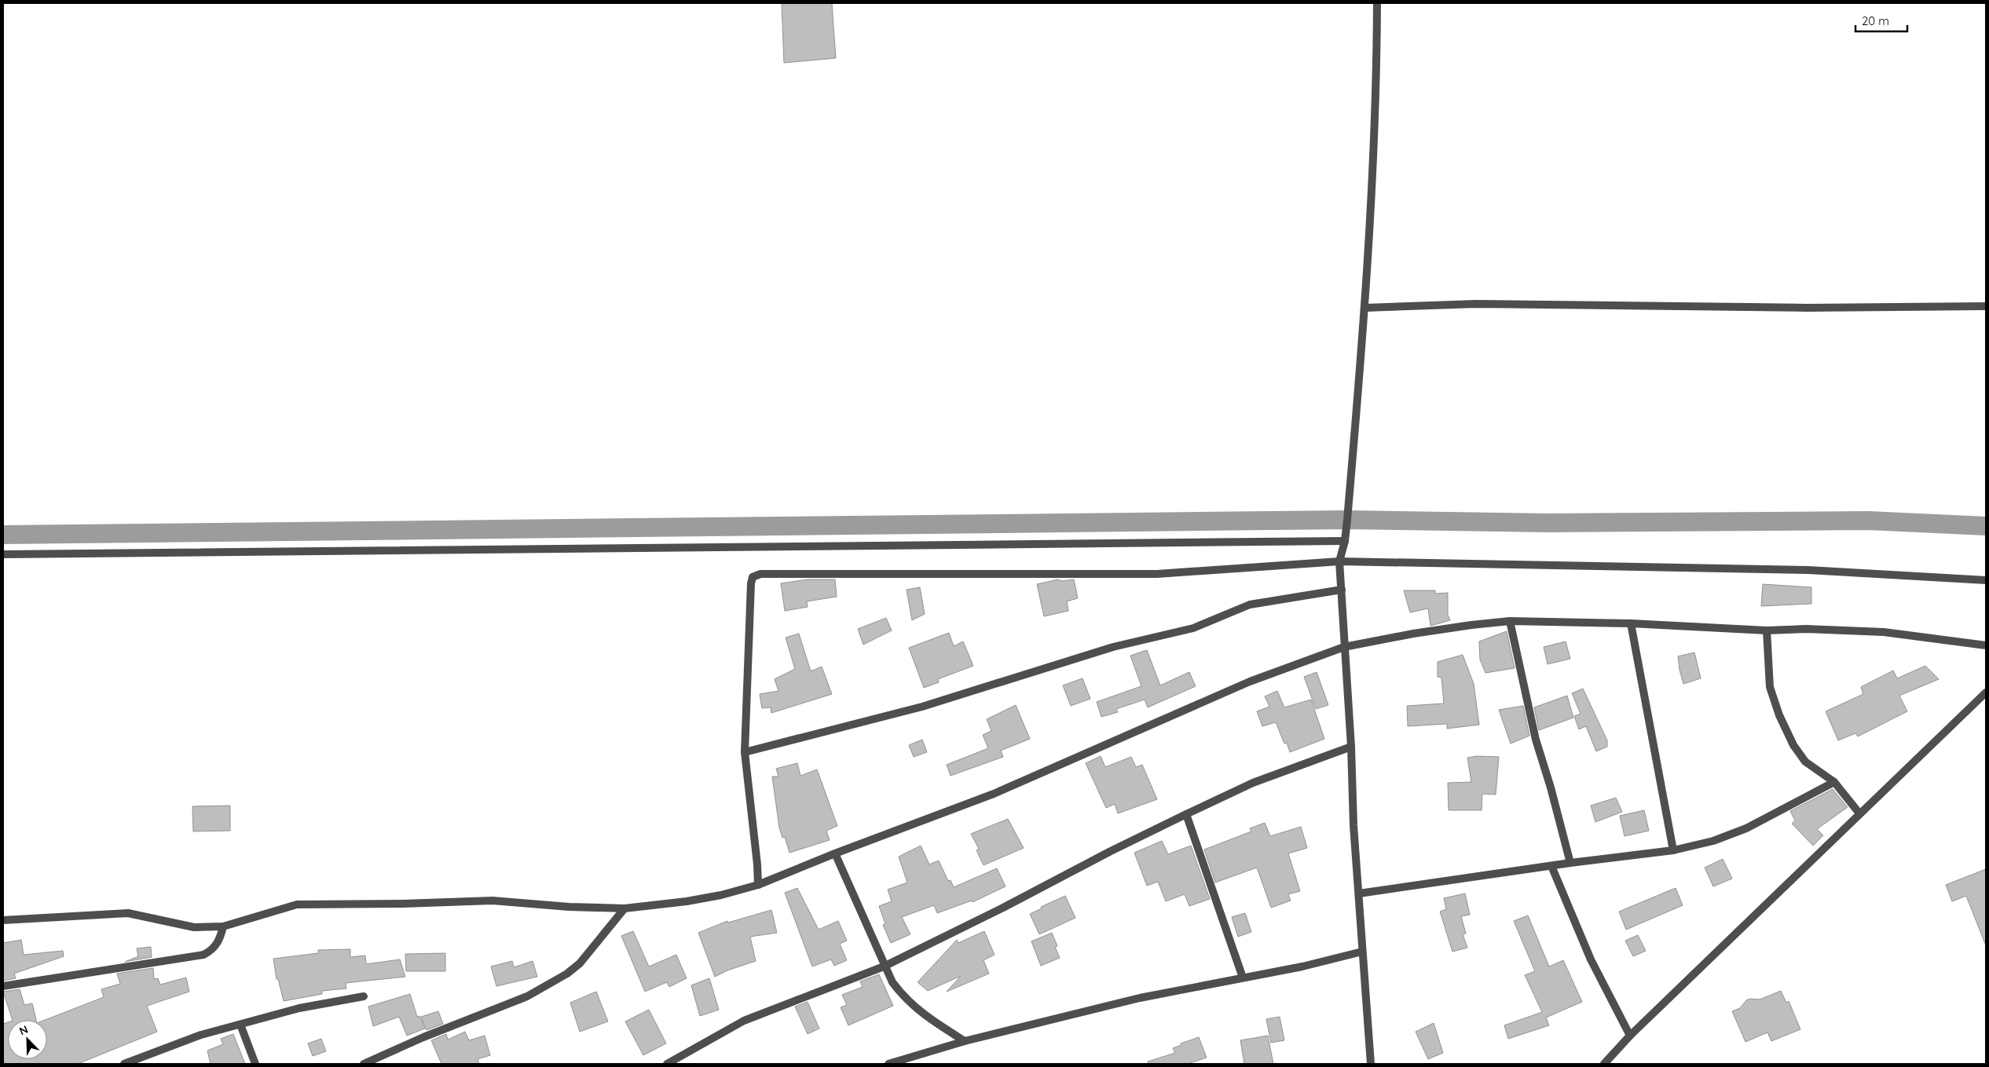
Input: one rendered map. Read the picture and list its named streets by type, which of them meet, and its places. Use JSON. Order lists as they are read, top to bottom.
{
  "scale_bar": "20 m",
  "north": "top left"
}
